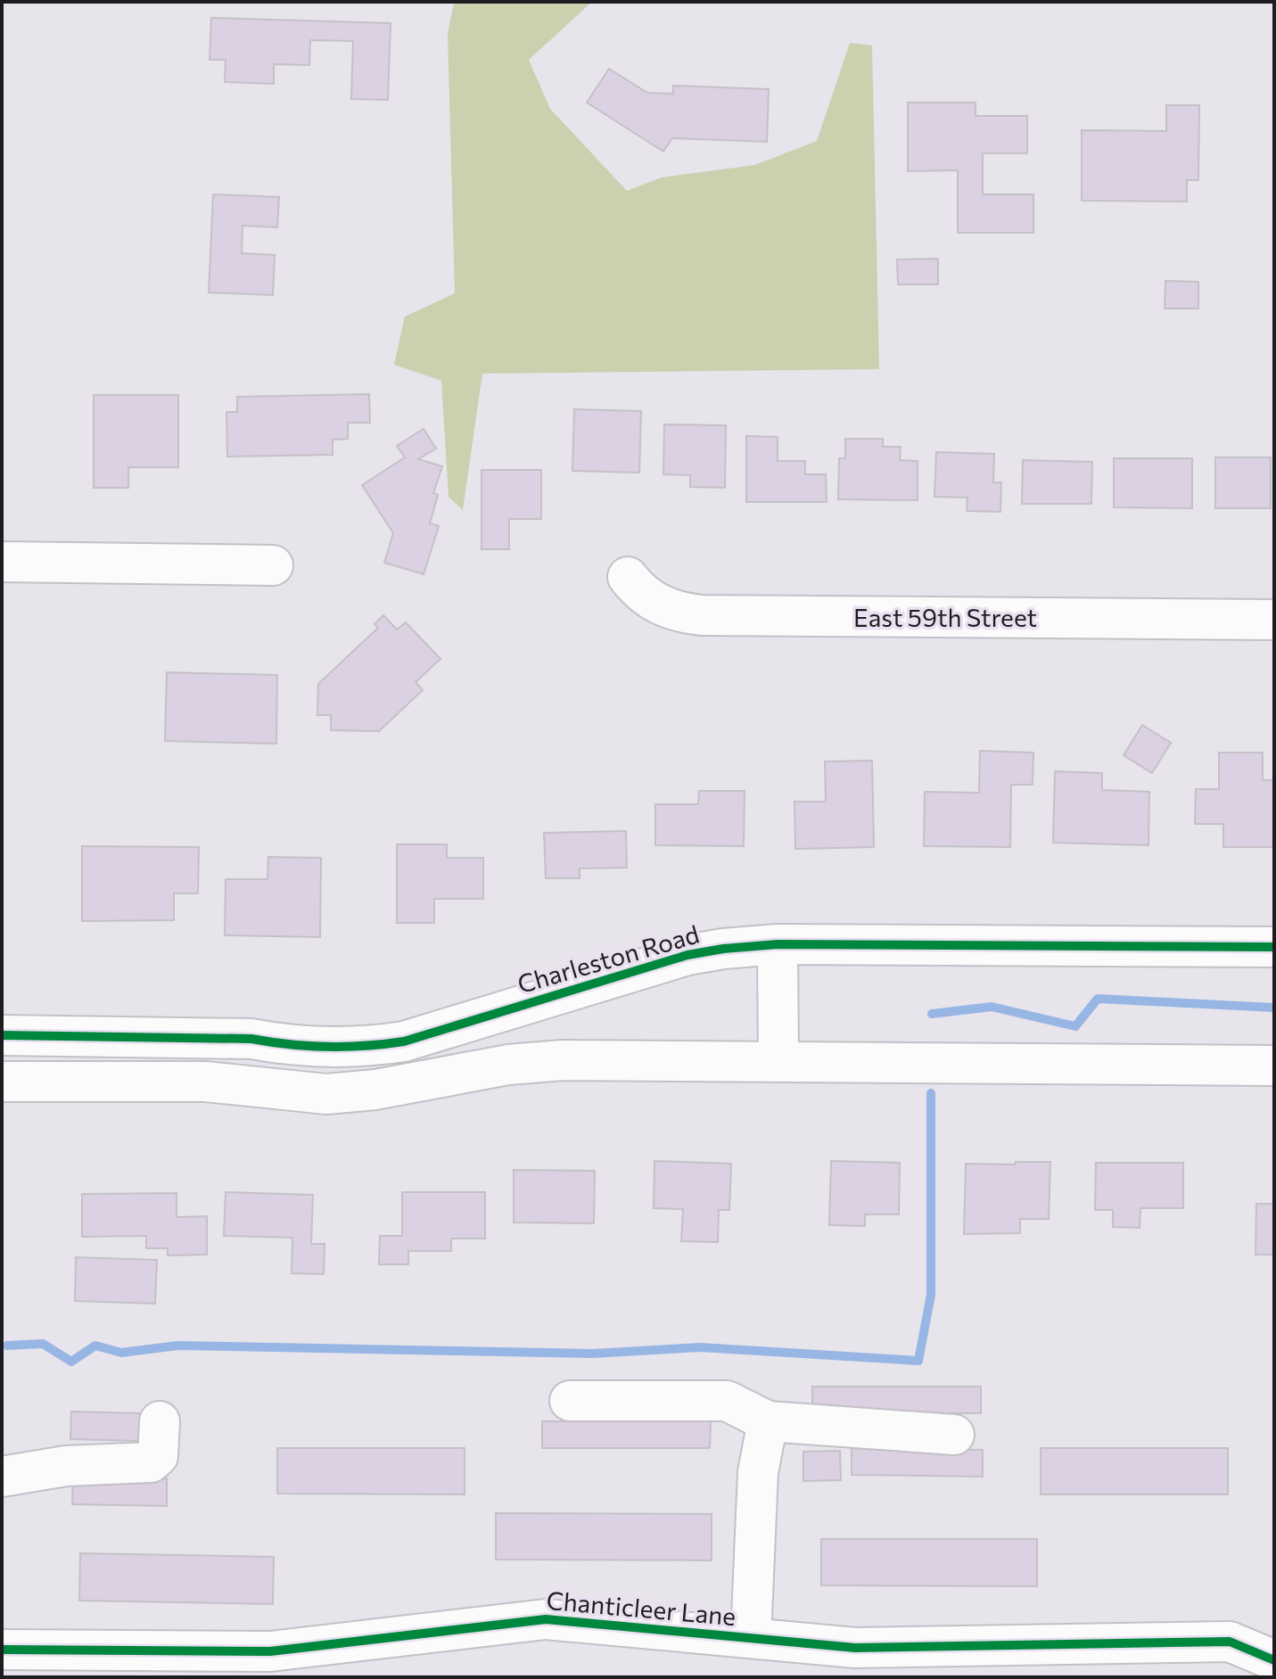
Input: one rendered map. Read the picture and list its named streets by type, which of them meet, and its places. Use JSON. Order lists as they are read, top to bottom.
{
  "streets": {
    "street": ["East 59th Street", "Charleston Road", "Chanticleer Lane"]
  }
}
